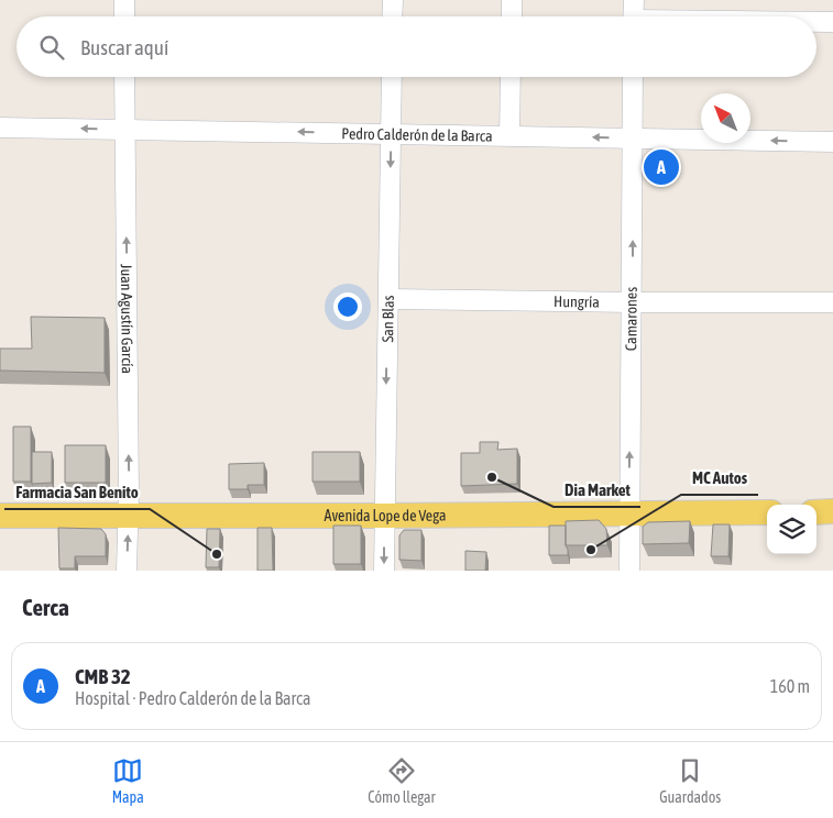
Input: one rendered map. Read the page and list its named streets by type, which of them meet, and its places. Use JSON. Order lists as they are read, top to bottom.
{
  "streets": {
    "main road": ["Avenida Lope de Vega"],
    "street": [
      "Pedro Calderón de la Barca",
      "Hungría",
      "Juan Agustín García",
      "San Blas",
      "Camarones"
    ]
  },
  "crossings": [
    ["Pedro Calderón de la Barca", "Juan Agustín García"],
    ["Pedro Calderón de la Barca", "San Blas"],
    ["Pedro Calderón de la Barca", "Camarones"],
    ["Hungría", "San Blas"],
    ["Hungría", "Camarones"],
    ["Juan Agustín García", "Avenida Lope de Vega"],
    ["San Blas", "Avenida Lope de Vega"],
    ["Camarones", "Avenida Lope de Vega"]
  ],
  "one_way": [
    "Pedro Calderón de la Barca",
    "Juan Agustín García",
    "San Blas",
    "Camarones"
  ],
  "places": ["Dia Market", "MC Autos", "Farmacia San Benito"],
  "north": "top left",
  "page": {
    "search": "Buscar aquí",
    "pins": "A",
    "heading": "Cerca",
    "list": [
      {
        "mark": "A",
        "name": "CMB 32",
        "note": "Hospital · Pedro Calderón de la Barca",
        "value": "160 m"
      }
    ],
    "nav": ["Mapa", "Cómo llegar", "Guardados"]
  }
}
